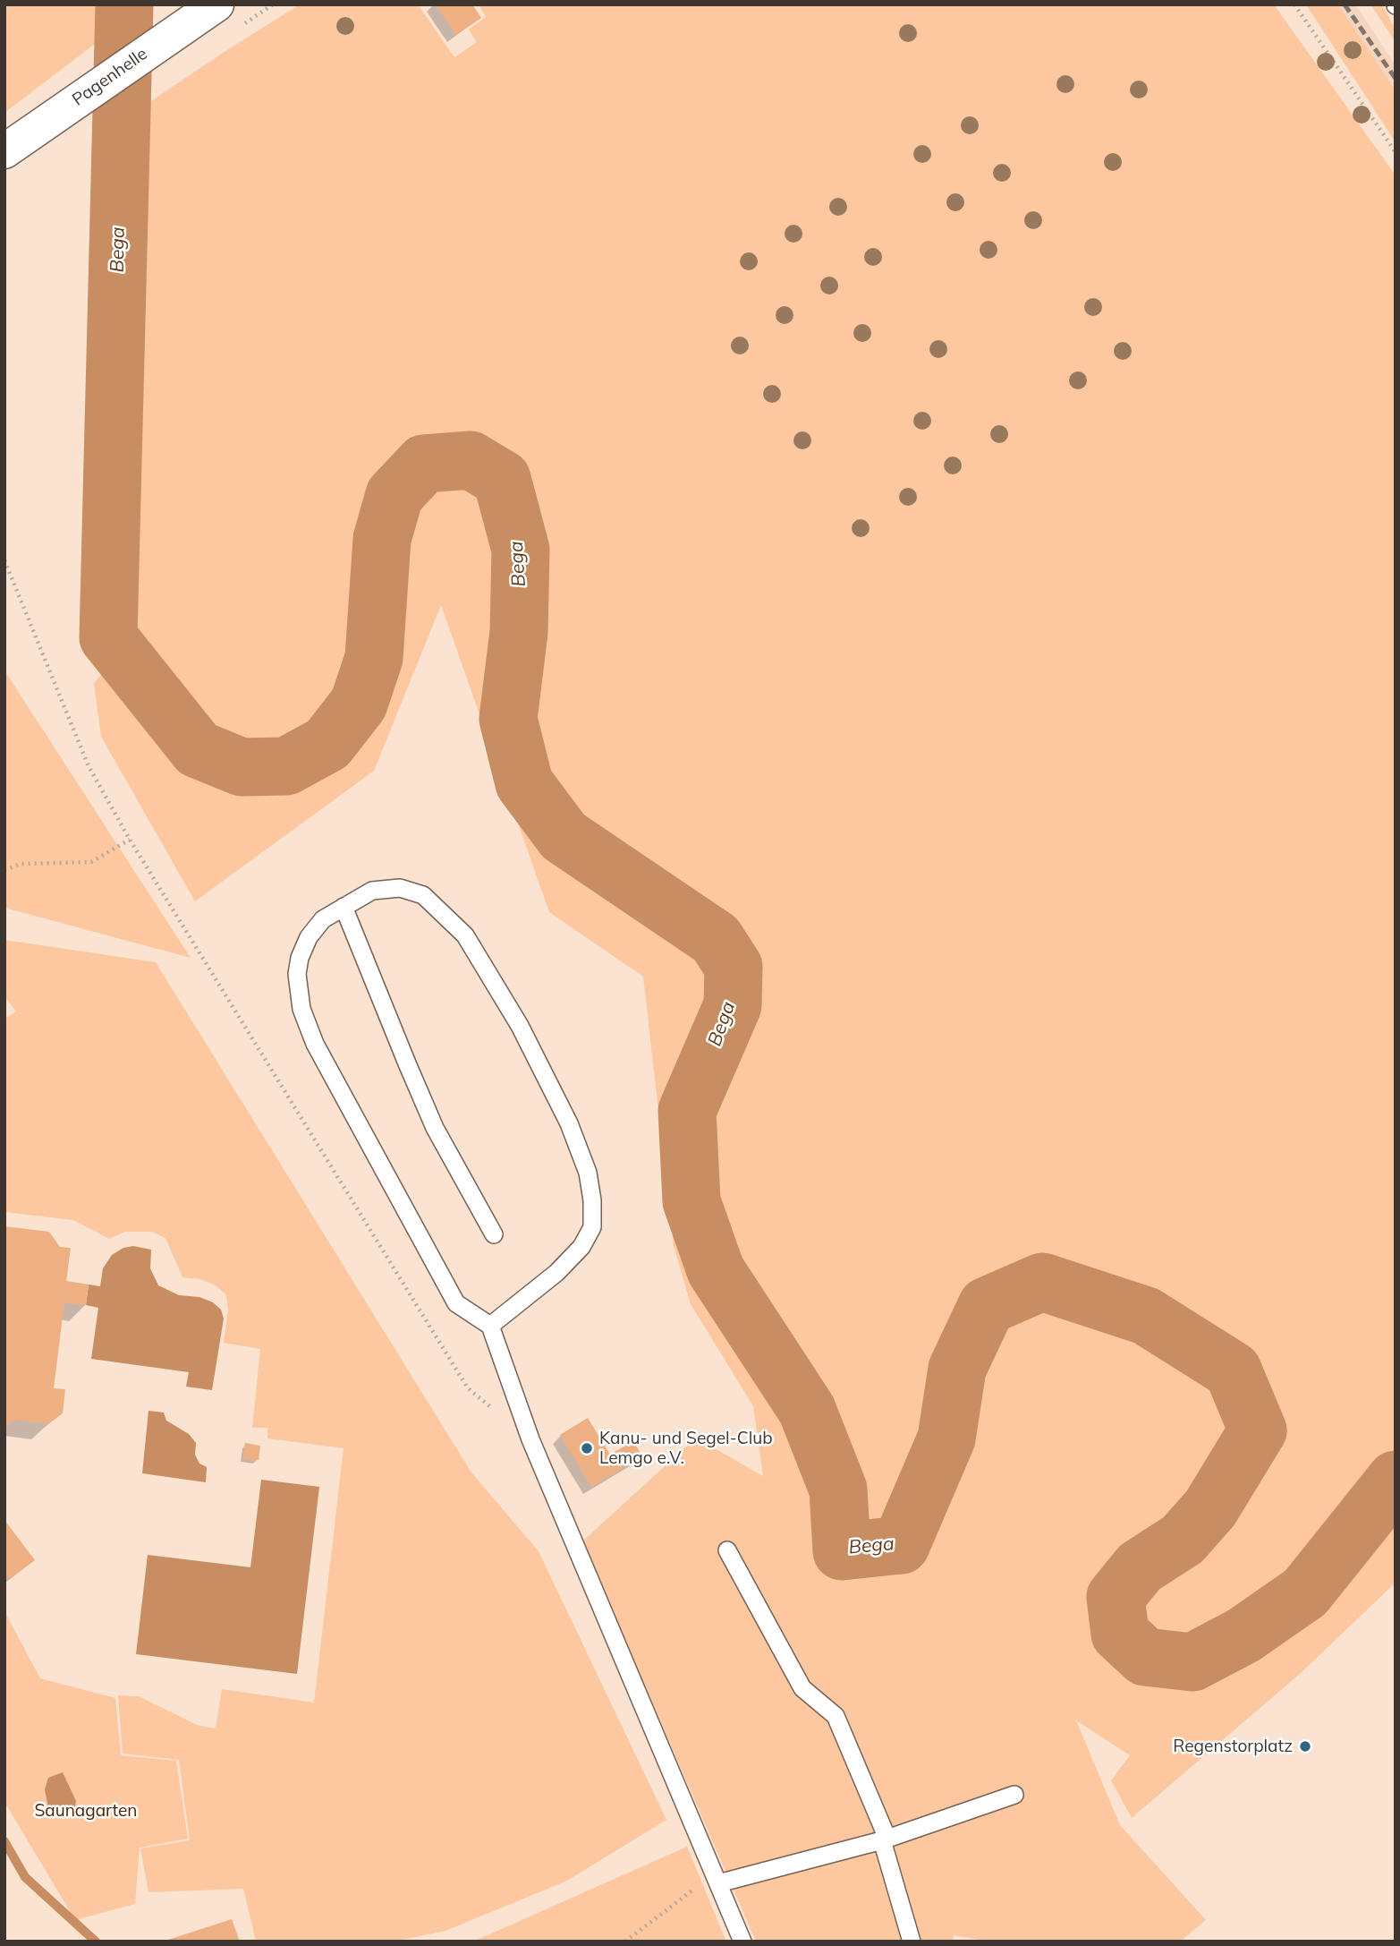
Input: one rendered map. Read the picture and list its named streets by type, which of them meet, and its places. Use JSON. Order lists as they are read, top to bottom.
{
  "streets": {
    "main road": ["Pagenhelle"]
  },
  "water": ["Bega"],
  "parks": ["Saunagarten"],
  "places": ["Kanu- und Segel-Club Lemgo e.V.", "Regenstorplatz"]
}
